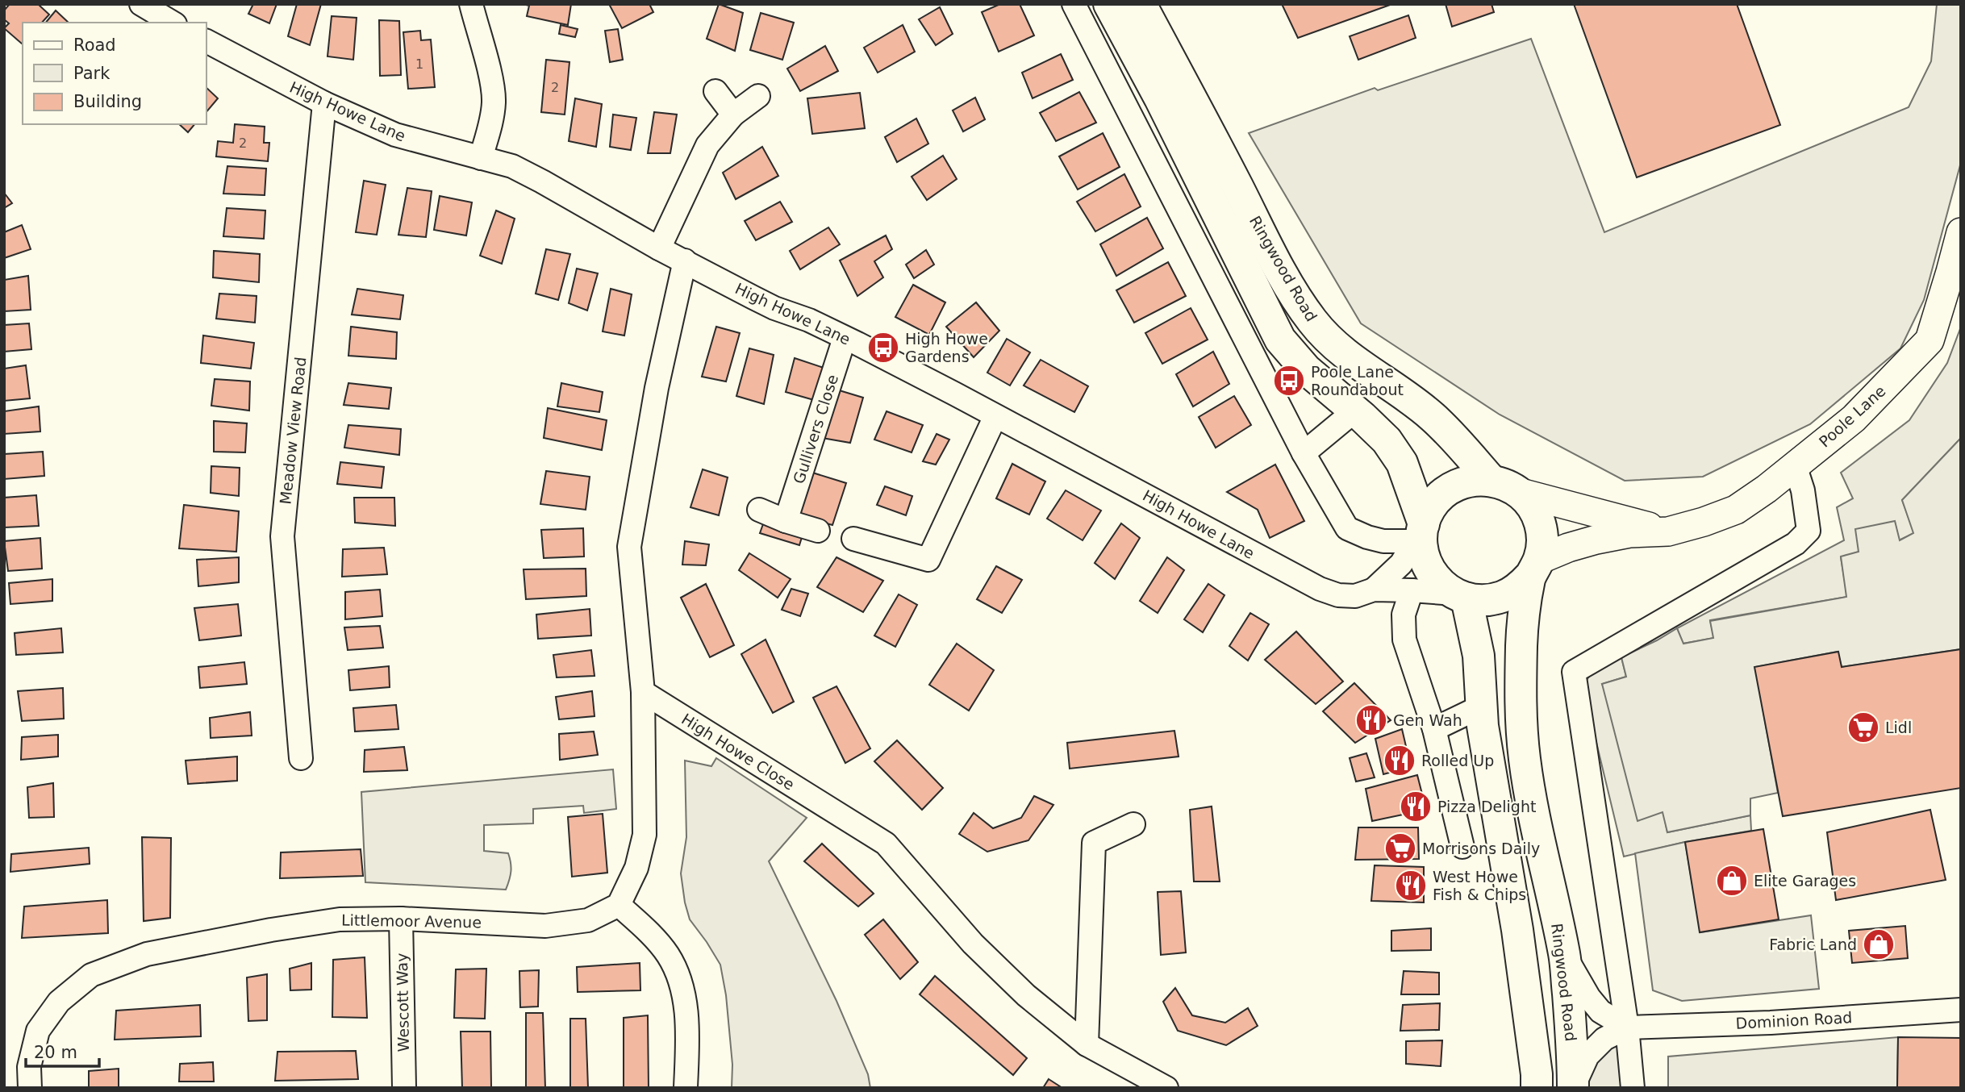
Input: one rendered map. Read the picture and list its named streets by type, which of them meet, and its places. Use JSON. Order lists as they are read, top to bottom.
{
  "streets": {
    "highway": ["Ringwood Road"],
    "street": [
      "High Howe Lane",
      "Poole Lane",
      "Gullivers Close",
      "Meadow View Road",
      "High Howe Close",
      "Littlemoor Avenue",
      "Wescott Way",
      "Dominion Road"
    ]
  },
  "crossings": [
    ["High Howe Lane", "Ringwood Road"],
    ["High Howe Lane", "Poole Lane"],
    ["High Howe Lane", "Gullivers Close"],
    ["High Howe Lane", "Meadow View Road"],
    ["Ringwood Road", "Poole Lane"],
    ["Littlemoor Avenue", "Wescott Way"]
  ],
  "places": {
    "bus stop": ["High Howe Gardens", "Poole Lane Roundabout"],
    "restaurant": [
      "Gen Wah",
      "Rolled Up",
      "Pizza Delight",
      "West Howe Fish & Chips"
    ],
    "supermarket": ["Lidl", "Morrisons Daily"],
    "shop": ["Elite Garages", "Fabric Land"]
  },
  "house_numbers": ["1", "2", "2"],
  "legend": ["Road", "Park", "Building"],
  "scale_bar": "20 m"
}
